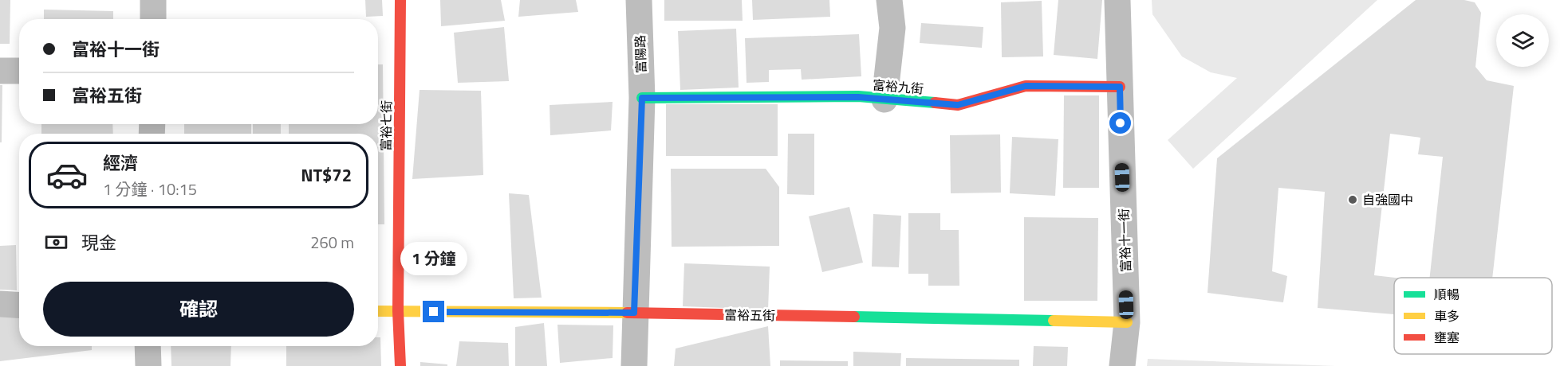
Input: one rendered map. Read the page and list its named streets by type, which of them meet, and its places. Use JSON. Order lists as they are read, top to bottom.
{
  "streets": {
    "street": [
      "富陽路",
      "富裕九街",
      "富裕七街",
      "富裕十一街",
      "富裕五街"
    ]
  },
  "crossings": [
    ["富陽路", "富裕九街"],
    ["富陽路", "富裕五街"],
    ["富裕九街", "富裕十一街"],
    ["富裕七街", "富裕五街"],
    ["富裕十一街", "富裕五街"]
  ],
  "places": ["自強國中"],
  "legend": ["順暢", "車多", "壅塞"],
  "page": {
    "banner": ["富裕十一街", "富裕五街"],
    "list": [
      {
        "name": "經濟",
        "note": "1 分鐘 · 10:15",
        "value": "NT$72"
      }
    ],
    "pay": ["現金", "260 m"],
    "bubble": "1 分鐘",
    "buttons": "確認"
  }
}
